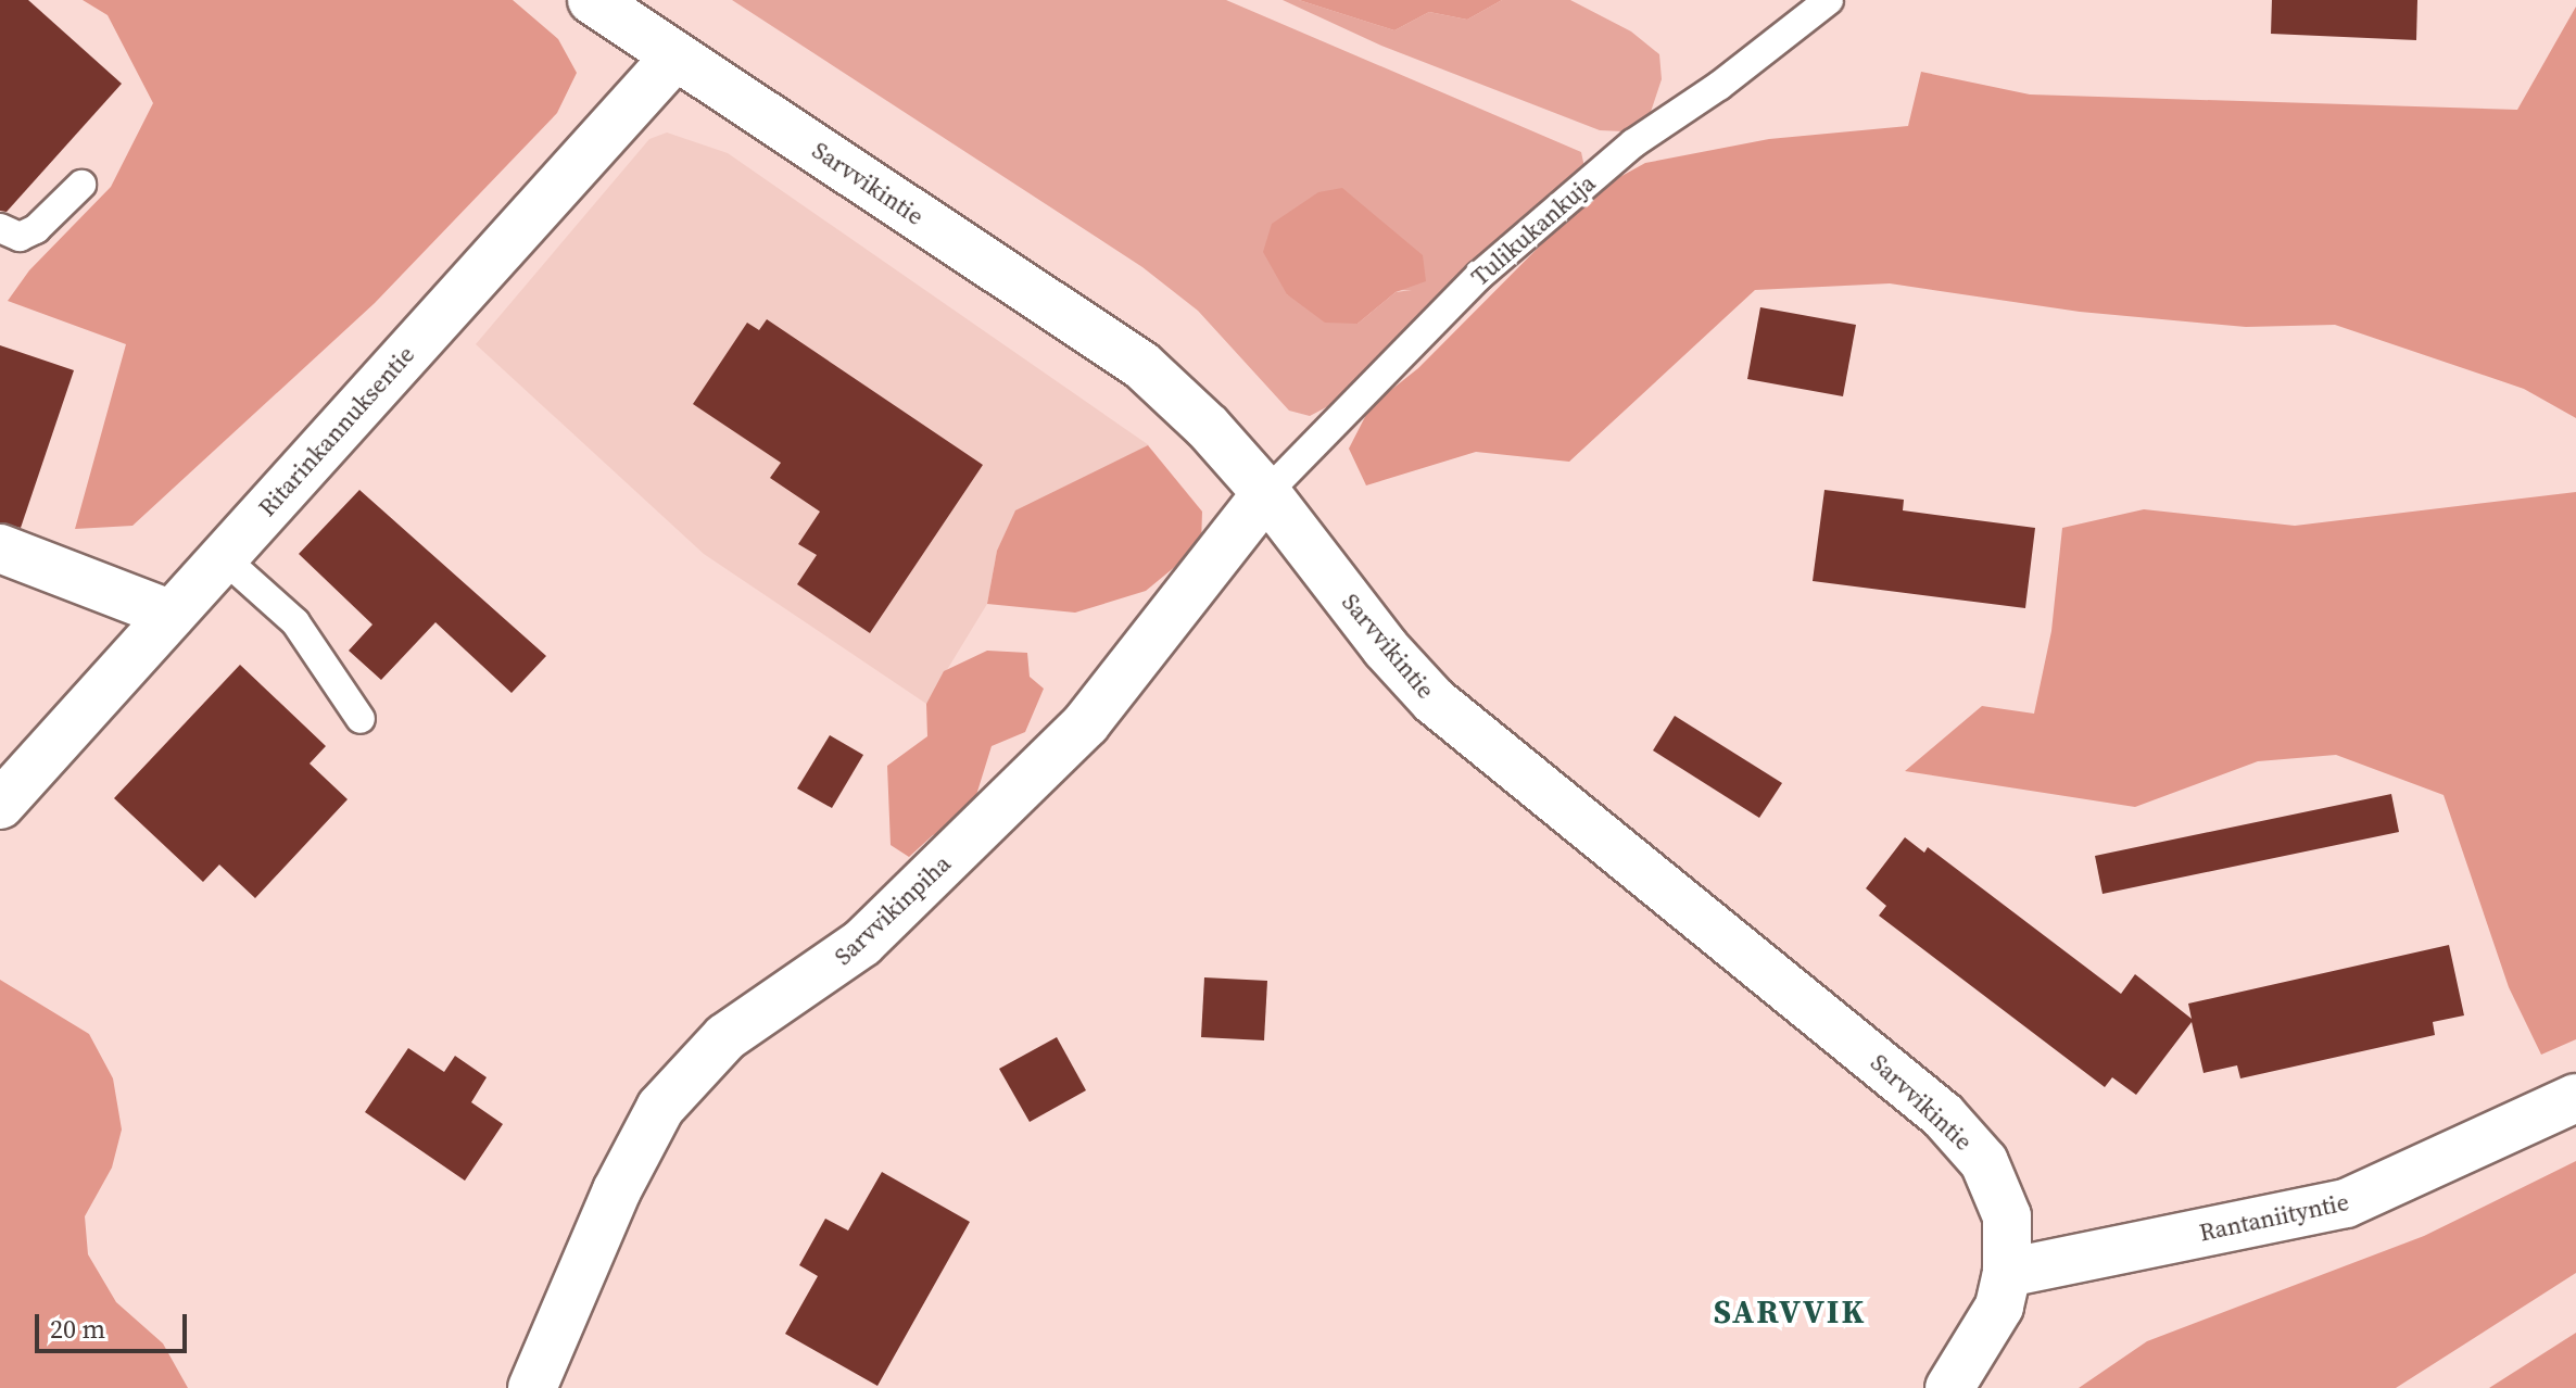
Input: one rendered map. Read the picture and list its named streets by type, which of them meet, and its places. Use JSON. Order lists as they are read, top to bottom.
{
  "streets": {
    "street": [
      "Sarvvikintie",
      "Ritarinkannuksentie",
      "Sarvvikinpiha",
      "Rantaniityntie"
    ],
    "lane": ["Tulikukankuja"]
  },
  "crossings": [
    ["Sarvvikintie", "Tulikukankuja"],
    ["Sarvvikintie", "Ritarinkannuksentie"],
    ["Sarvvikintie", "Sarvvikinpiha"],
    ["Sarvvikintie", "Rantaniityntie"],
    ["Tulikukankuja", "Sarvvikinpiha"]
  ],
  "districts": ["SARVVIK"],
  "scale_bar": "20 m"
}
